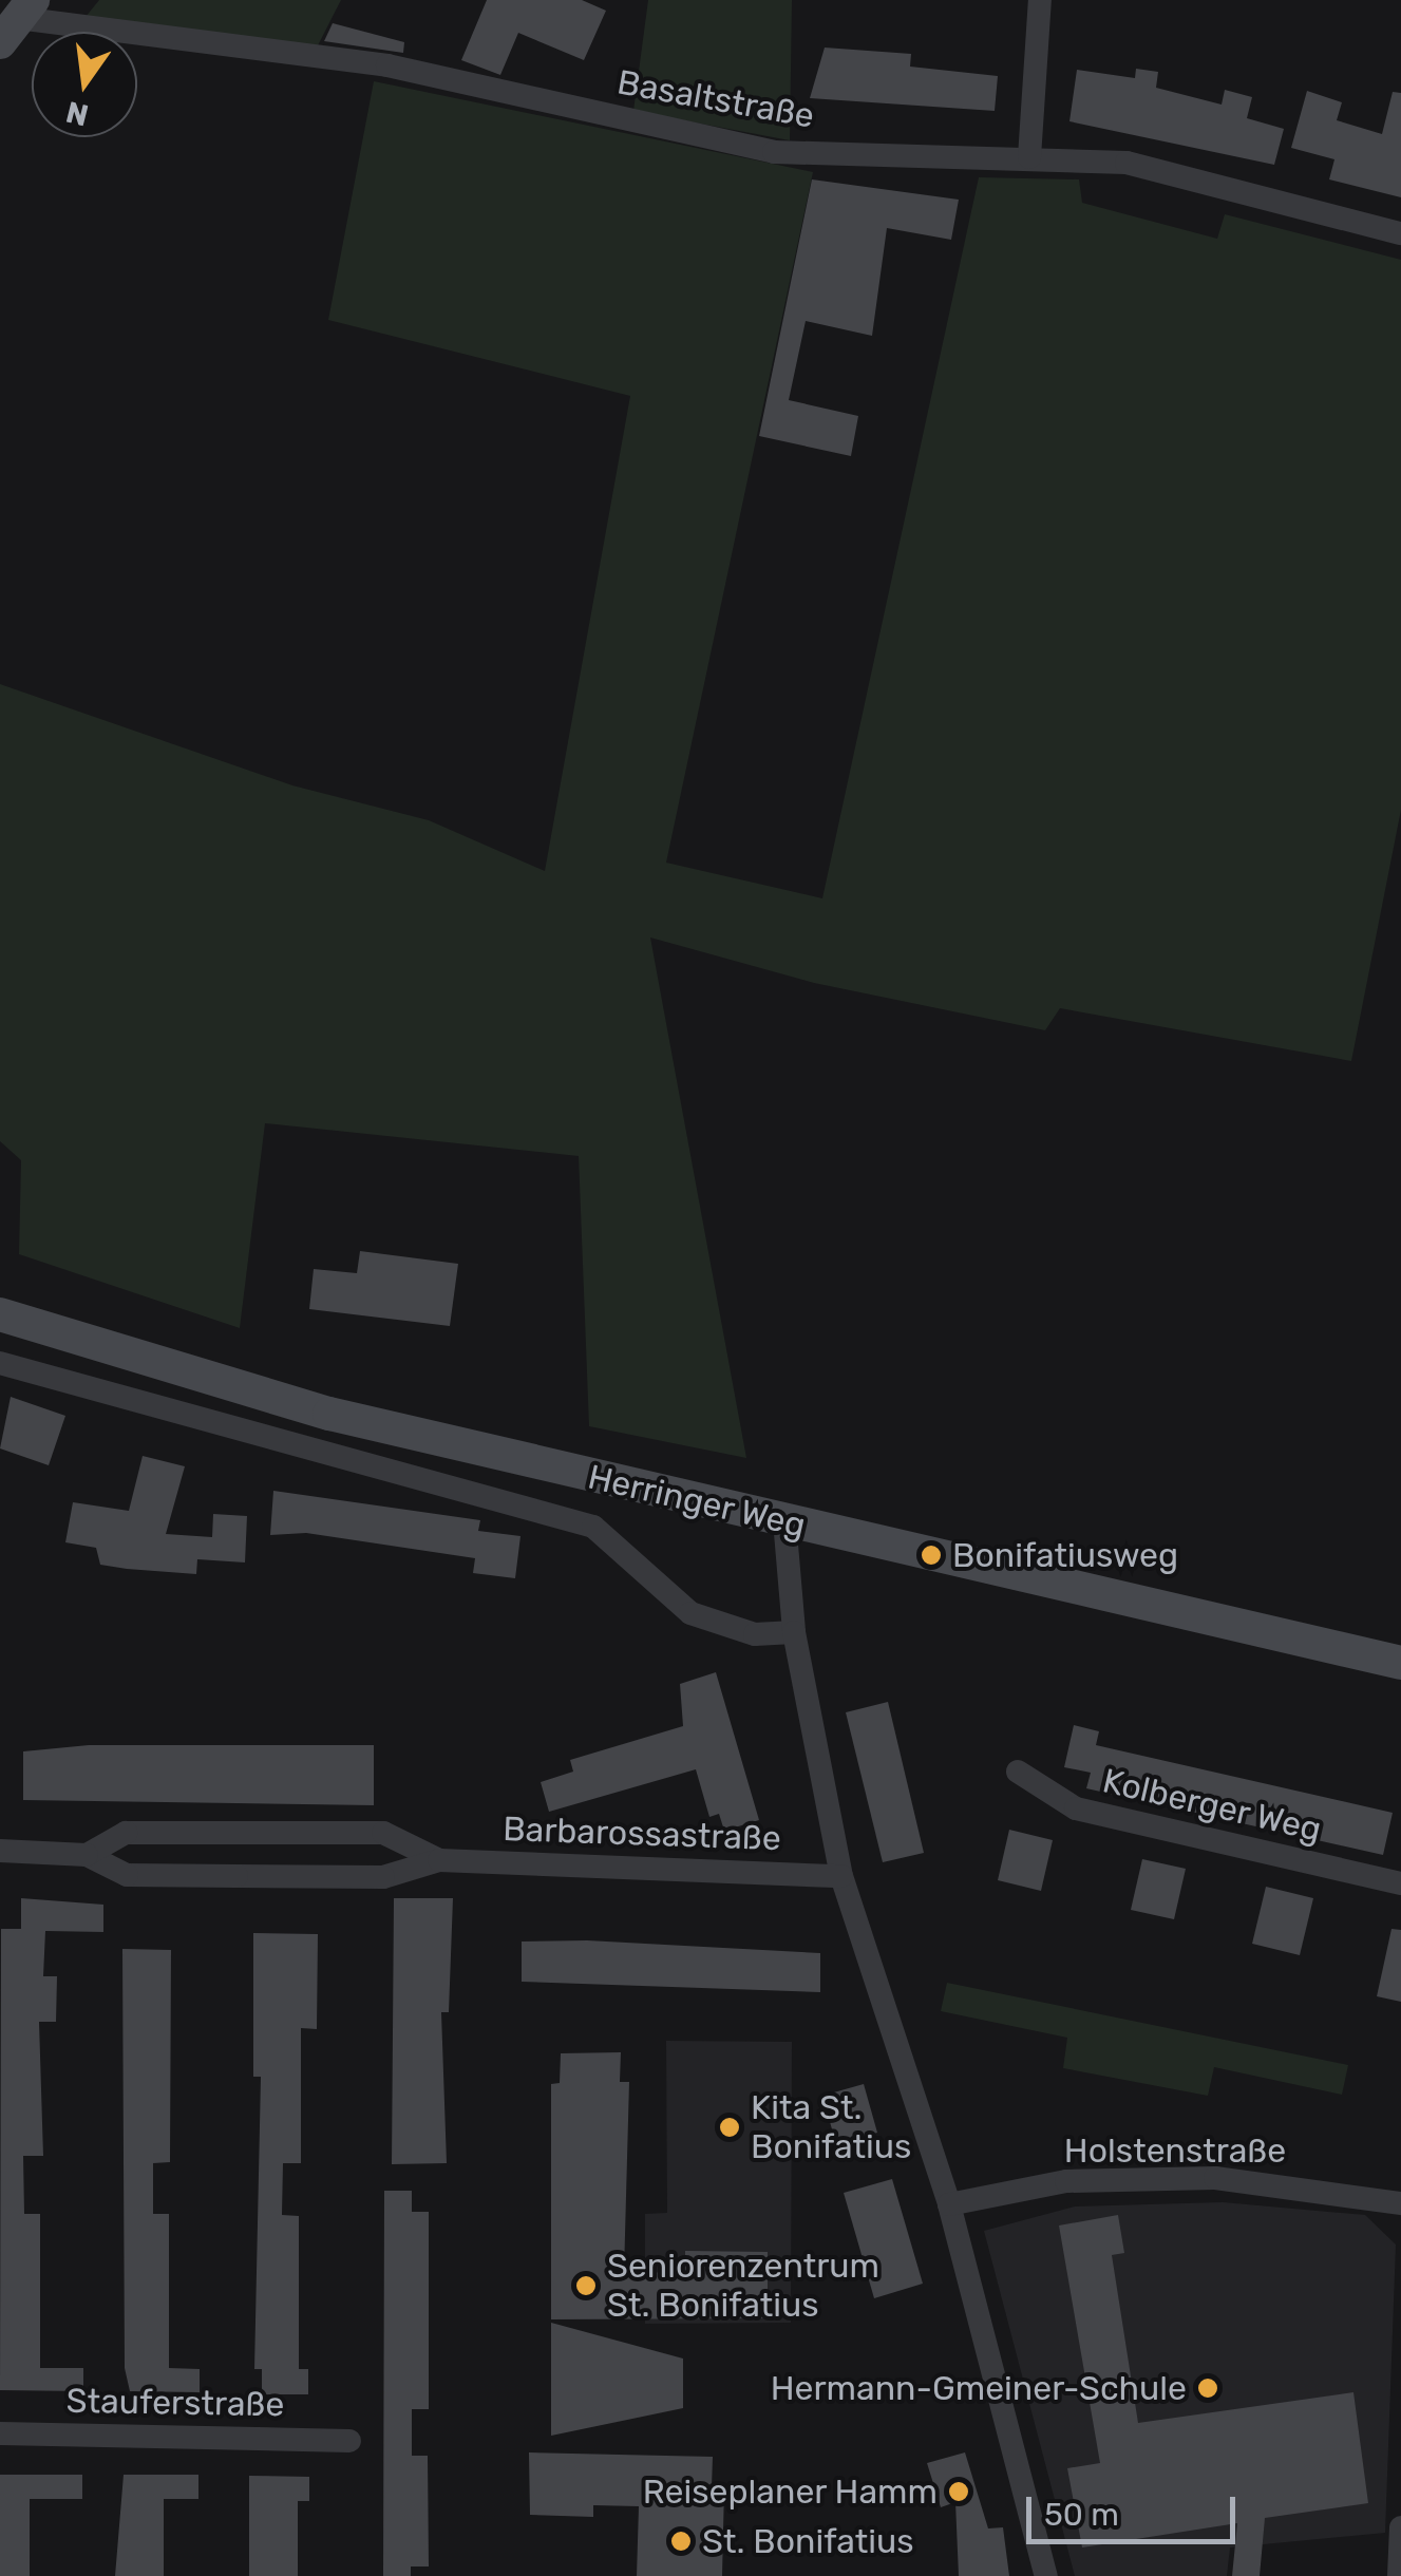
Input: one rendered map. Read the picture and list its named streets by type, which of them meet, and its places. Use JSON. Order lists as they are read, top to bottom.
{
  "streets": {
    "main road": ["Herringer Weg"],
    "street": [
      "Basaltstraße",
      "Kolberger Weg",
      "Barbarossastraße",
      "Holstenstraße",
      "Stauferstraße"
    ]
  },
  "places": [
    "Bonifatiusweg",
    "Kita St. Bonifatius",
    "Seniorenzentrum St. Bonifatius",
    "Hermann-Gmeiner-Schule",
    "Reiseplaner Hamm",
    "St. Bonifatius"
  ],
  "scale_bar": "50 m",
  "north": "bottom"
}
